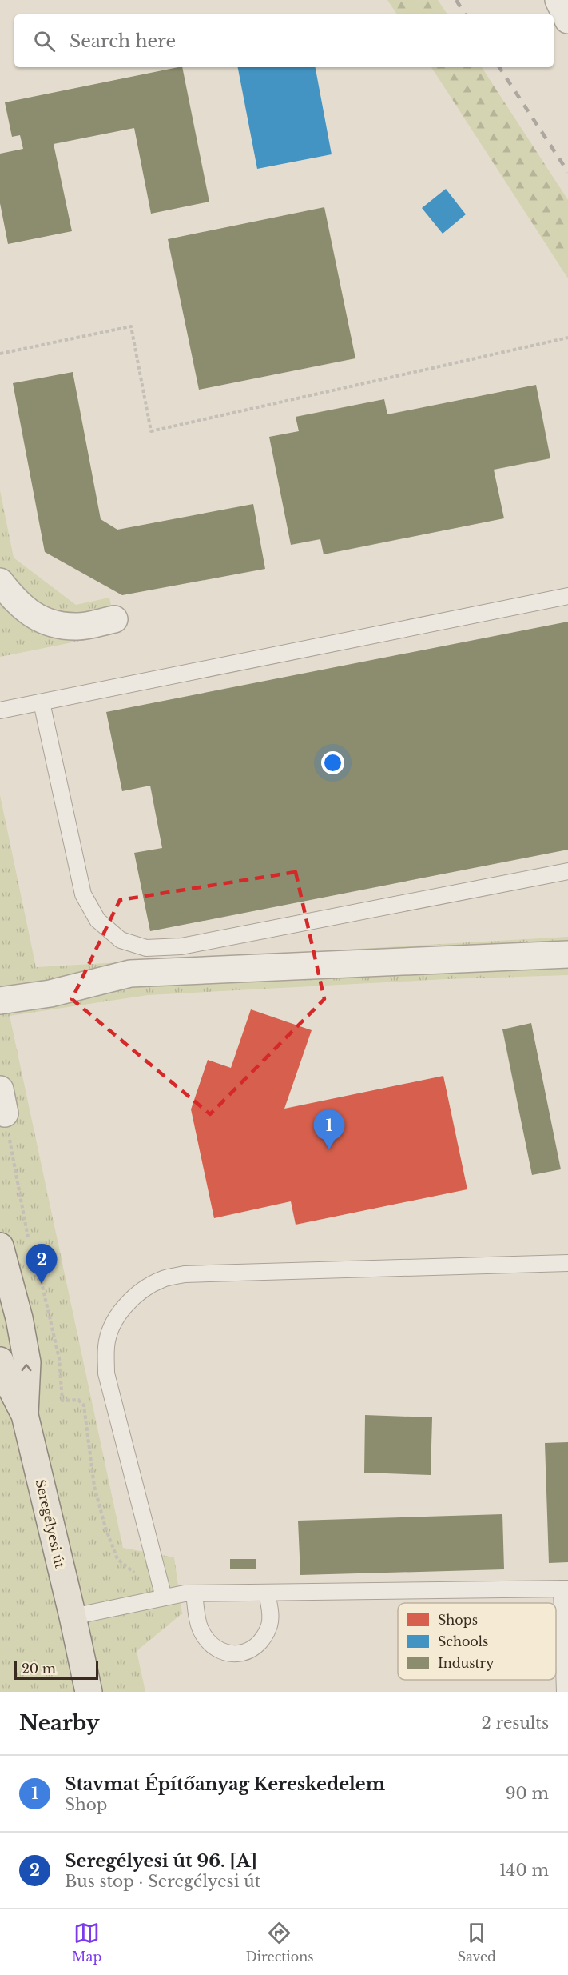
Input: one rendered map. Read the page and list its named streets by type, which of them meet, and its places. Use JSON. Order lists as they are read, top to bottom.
{
  "streets": {
    "main road": ["Seregélyesi út"]
  },
  "legend": ["Shops", "Schools", "Industry"],
  "scale_bar": "20 m",
  "page": {
    "search": "Search here",
    "pins": ["1", "2"],
    "scale": "20 m",
    "heading": ["Nearby", "2 results"],
    "list": [
      {
        "mark": "1",
        "name": "Stavmat Építőanyag Kereskedelem",
        "note": "Shop",
        "value": "90 m"
      },
      {
        "mark": "2",
        "name": "Seregélyesi út 96. [A]",
        "note": "Bus stop · Seregélyesi út",
        "value": "140 m"
      }
    ],
    "nav": ["Map", "Directions", "Saved"]
  }
}
